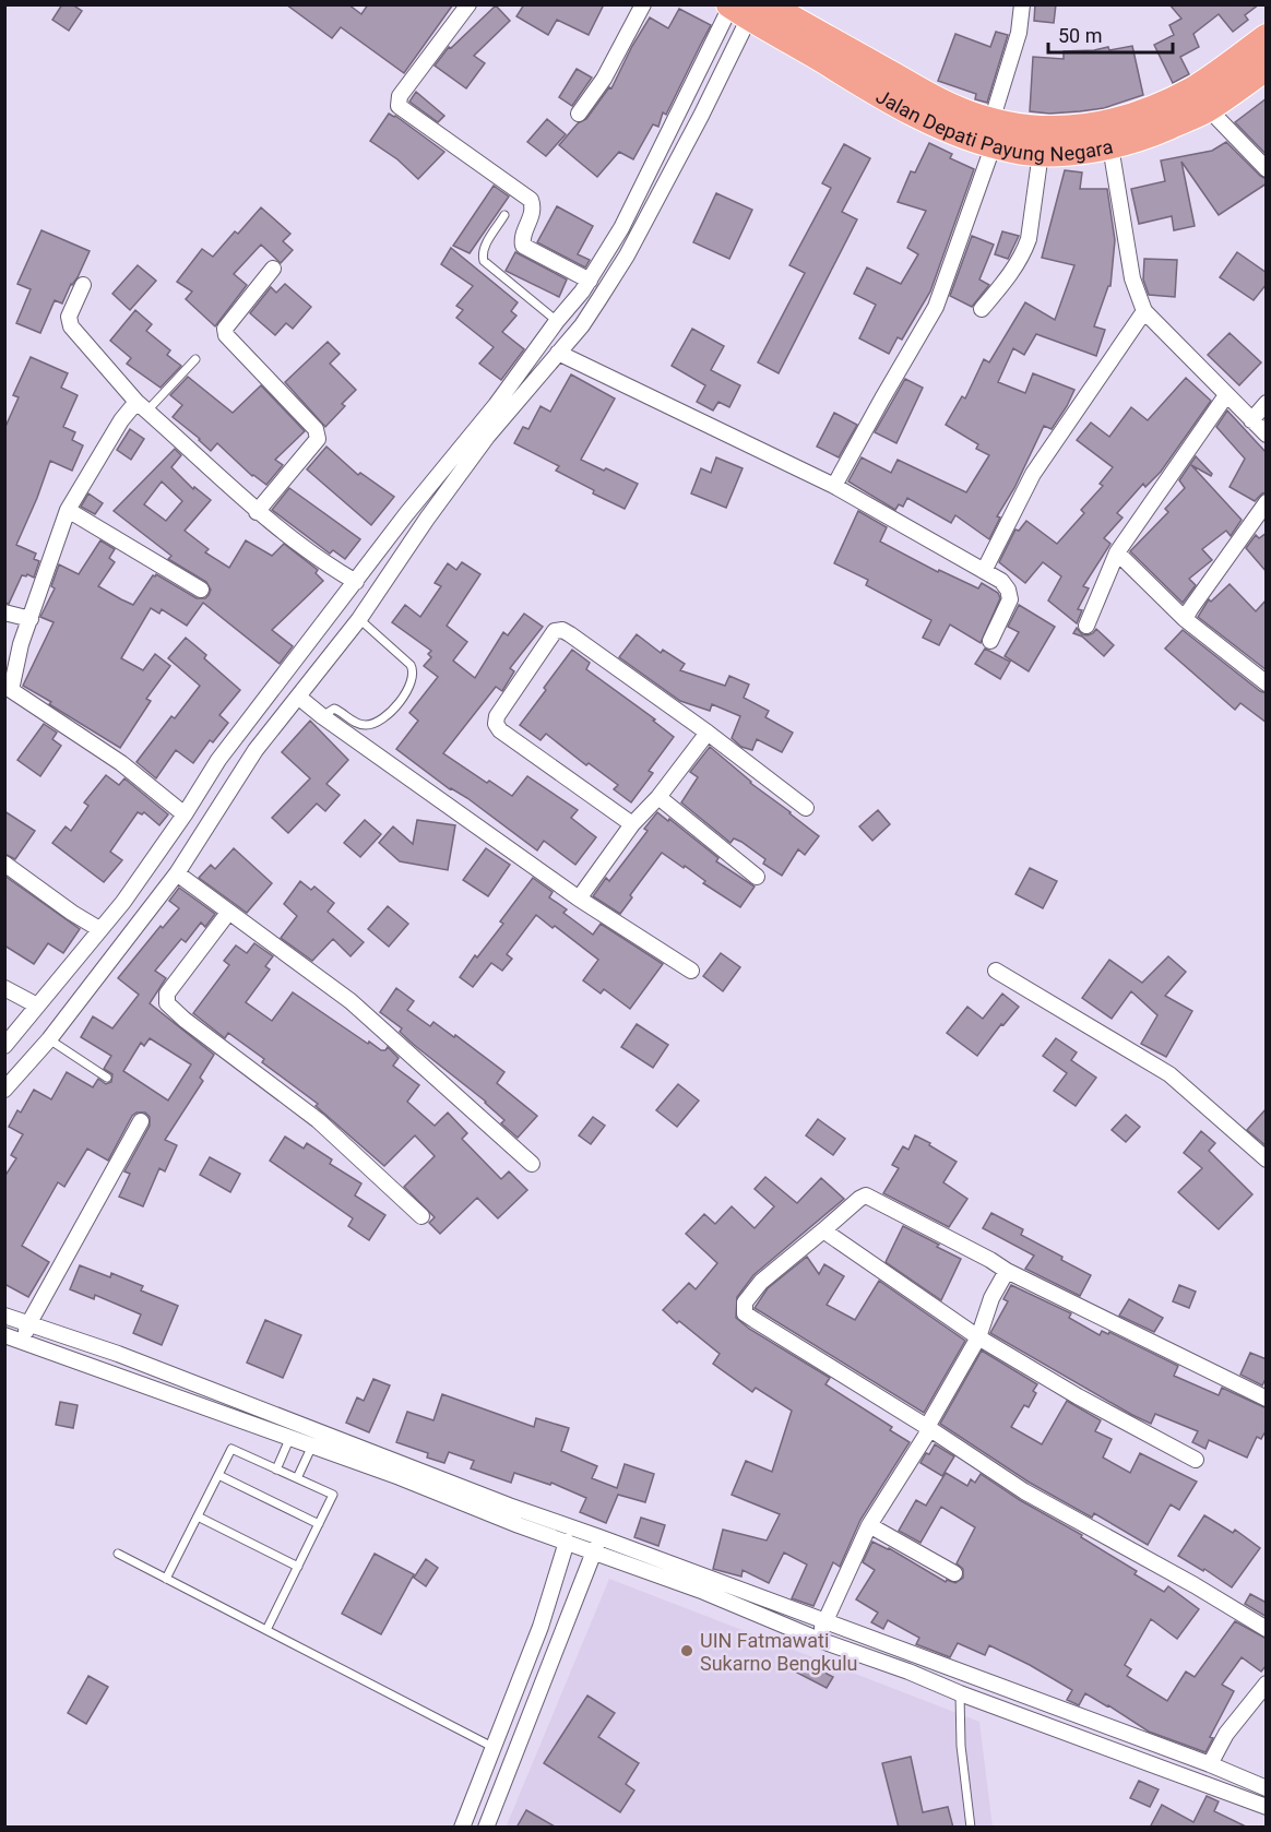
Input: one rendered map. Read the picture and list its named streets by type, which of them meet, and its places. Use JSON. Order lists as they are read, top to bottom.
{
  "streets": {
    "highway": ["Jalan Depati Payung Negara"]
  },
  "places": ["UIN Fatmawati Sukarno Bengkulu"],
  "scale_bar": "50 m"
}
